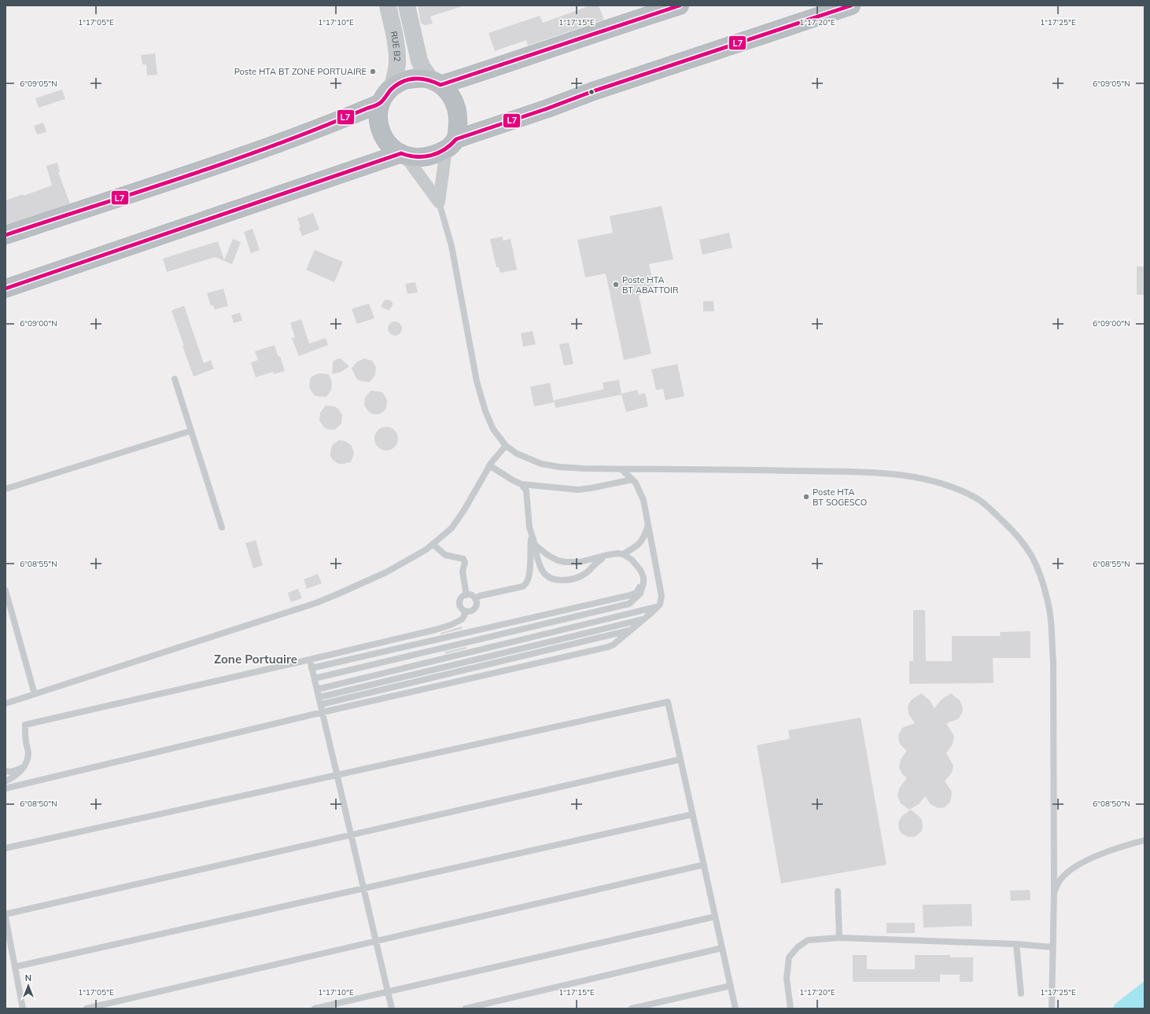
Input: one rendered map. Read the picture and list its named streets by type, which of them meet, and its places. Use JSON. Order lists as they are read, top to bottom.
{
  "streets": {
    "main road": ["RUE B2"]
  },
  "districts": ["Zone Portuaire"],
  "places": ["Poste HTA BT ZONE PORTUAIRE", "Poste HTA BT ABATTOIR", "Poste HTA BT SOGESCO"],
  "lines": ["transit line L7"],
  "north": "top",
  "coordinates": [
    "1°17'05\"E",
    "1°17'10\"E",
    "1°17'15\"E",
    "1°17'20\"E",
    "1°17'25\"E",
    "6°09'05\"N",
    "6°09'00\"N",
    "6°08'55\"N",
    "6°08'50\"N"
  ]
}
